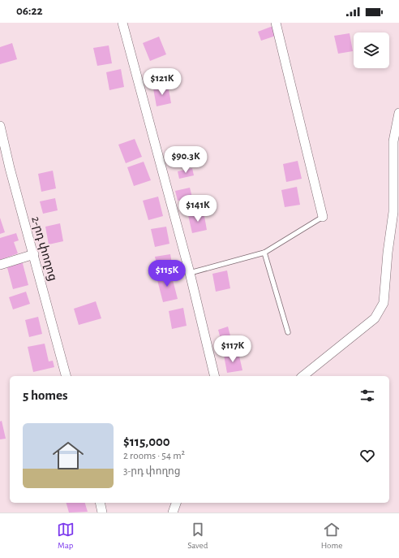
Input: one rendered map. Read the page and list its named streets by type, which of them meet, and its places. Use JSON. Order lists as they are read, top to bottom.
{
  "streets": {
    "street": ["2-րդ փողոց"]
  },
  "page": {
    "status": "06:22",
    "price": [
      "$121K",
      "$90.3K",
      "$141K",
      "$115K",
      "$117K"
    ],
    "heading": "5 homes",
    "list": [
      {
        "name": "$115,000",
        "note": "2 rooms · 54 m² · 3-րդ փողոց"
      }
    ],
    "tabs": ["Map", "Saved", "Home"]
  }
}
